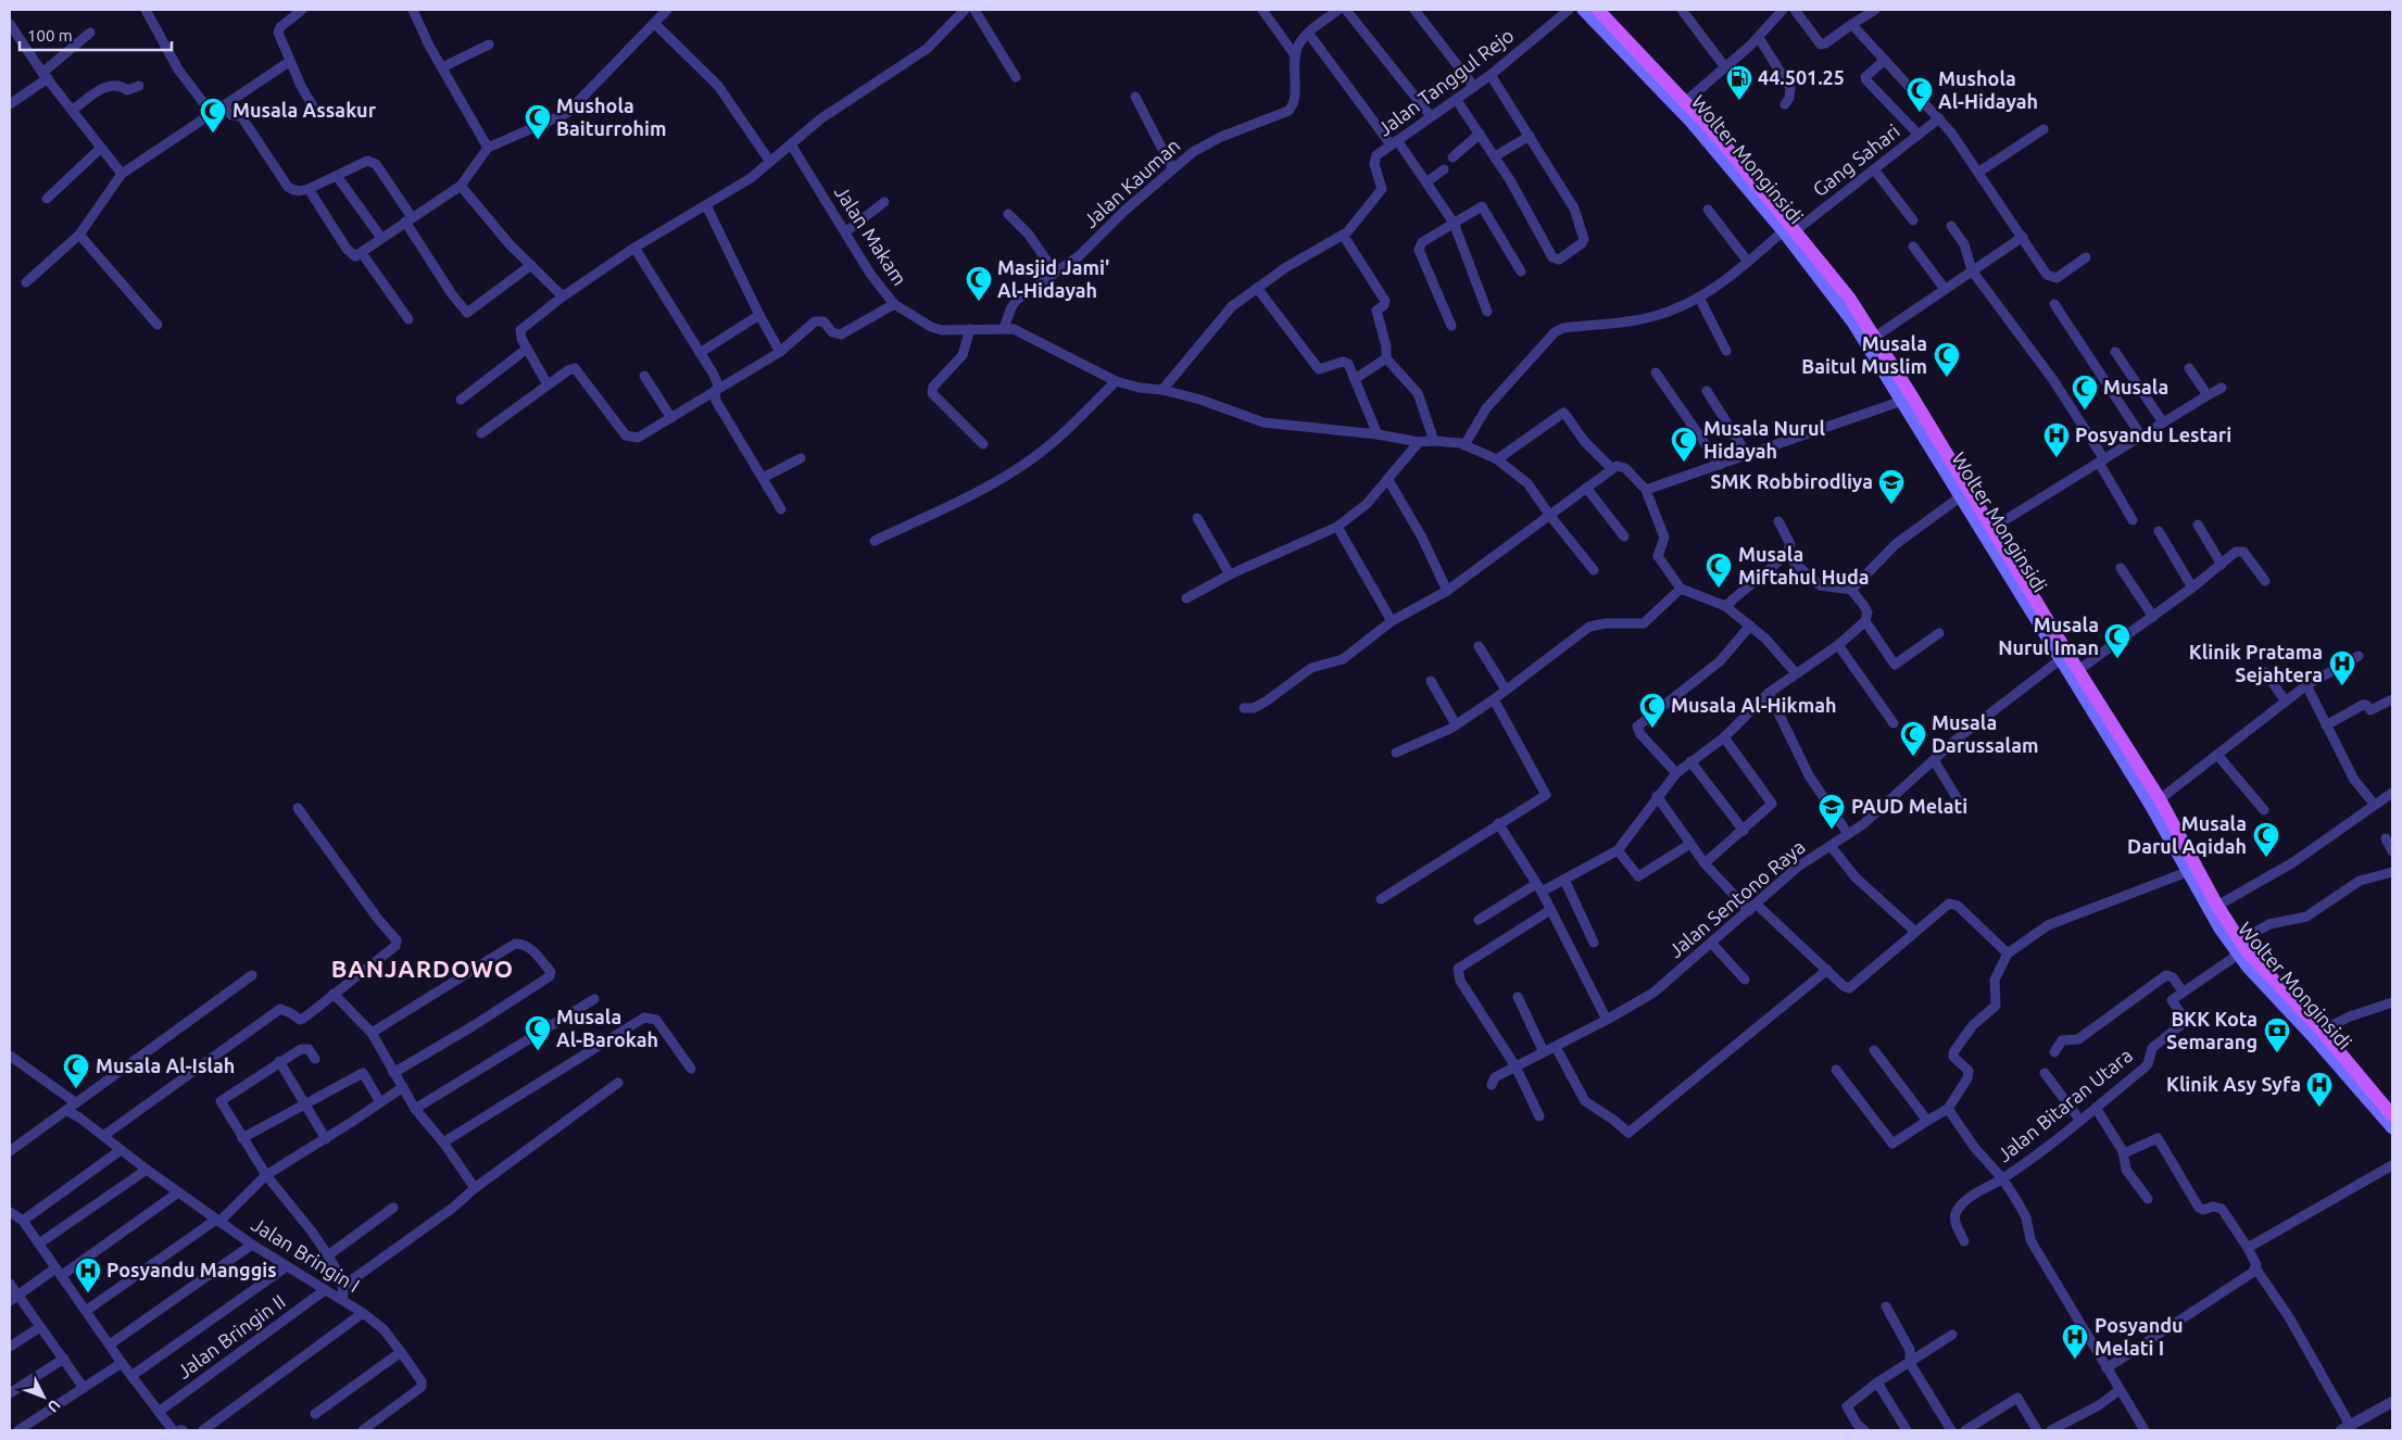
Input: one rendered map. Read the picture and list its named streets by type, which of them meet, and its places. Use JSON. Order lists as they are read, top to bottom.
{
  "streets": {
    "main road": ["Wolter Monginsidi"],
    "street": [
      "Jalan Tanggul Rejo",
      "Gang Sahari",
      "Jalan Kauman",
      "Jalan Makam",
      "Jalan Sentono Raya",
      "Jalan Bitaran Utara",
      "Jalan Bringin I",
      "Jalan Bringin II"
    ]
  },
  "crossings": [
    ["Wolter Monginsidi", "Gang Sahari"],
    ["Wolter Monginsidi", "Jalan Sentono Raya"],
    ["Jalan Kauman", "Jalan Makam"],
    ["Jalan Bringin I", "Jalan Bringin II"]
  ],
  "districts": ["BANJARDOWO"],
  "places": {
    "fuel station": ["44.501.25"],
    "mosque": [
      "Mushola Al-Hidayah",
      "Musala Assakur",
      "Mushola Baiturrohim",
      "Masjid Jami' Al-Hidayah",
      "Musala Baitul Muslim",
      "Musala",
      "Musala Nurul Hidayah",
      "Musala Miftahul Huda",
      "Musala Nurul Iman",
      "Musala Al-Hikmah",
      "Musala Darussalam",
      "Musala Darul Aqidah",
      "Musala Al-Barokah",
      "Musala Al-Islah"
    ],
    "hospital": [
      "Posyandu Lestari",
      "Klinik Pratama Sejahtera",
      "Klinik Asy Syfa",
      "Posyandu Manggis",
      "Posyandu Melati I"
    ],
    "school or university": ["SMK Robbirodliya", "PAUD Melati"],
    "bank": ["BKK Kota Semarang"]
  },
  "scale_bar": "100 m",
  "north": "bottom right"
}
